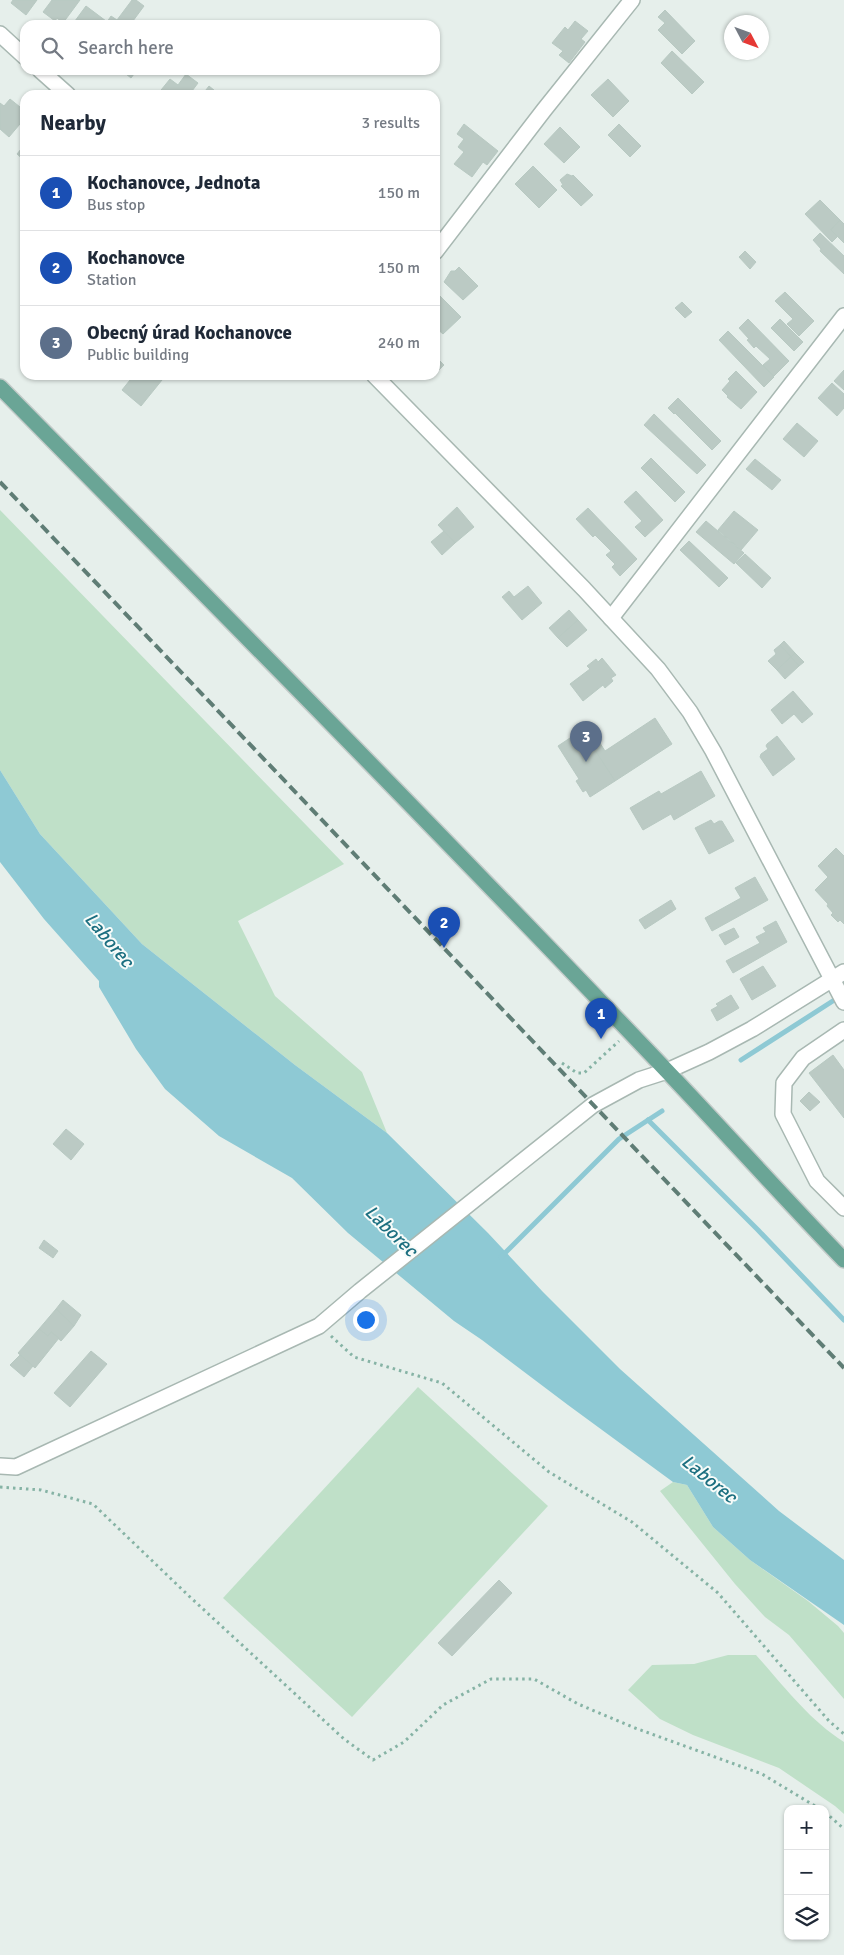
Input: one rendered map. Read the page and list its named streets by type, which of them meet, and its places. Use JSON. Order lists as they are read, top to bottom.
{
  "water": ["Laborec"],
  "north": "bottom right",
  "page": {
    "search": "Search here",
    "heading": ["Nearby", "3 results"],
    "list": [
      {
        "mark": "1",
        "name": "Kochanovce, Jednota",
        "note": "Bus stop",
        "value": "150 m"
      },
      {
        "mark": "2",
        "name": "Kochanovce",
        "note": "Station",
        "value": "150 m"
      },
      {
        "mark": "3",
        "name": "Obecný úrad Kochanovce",
        "note": "Public building",
        "value": "240 m"
      }
    ],
    "pins": ["3", "2", "1"],
    "map_buttons": ["+", "−"]
  }
}
